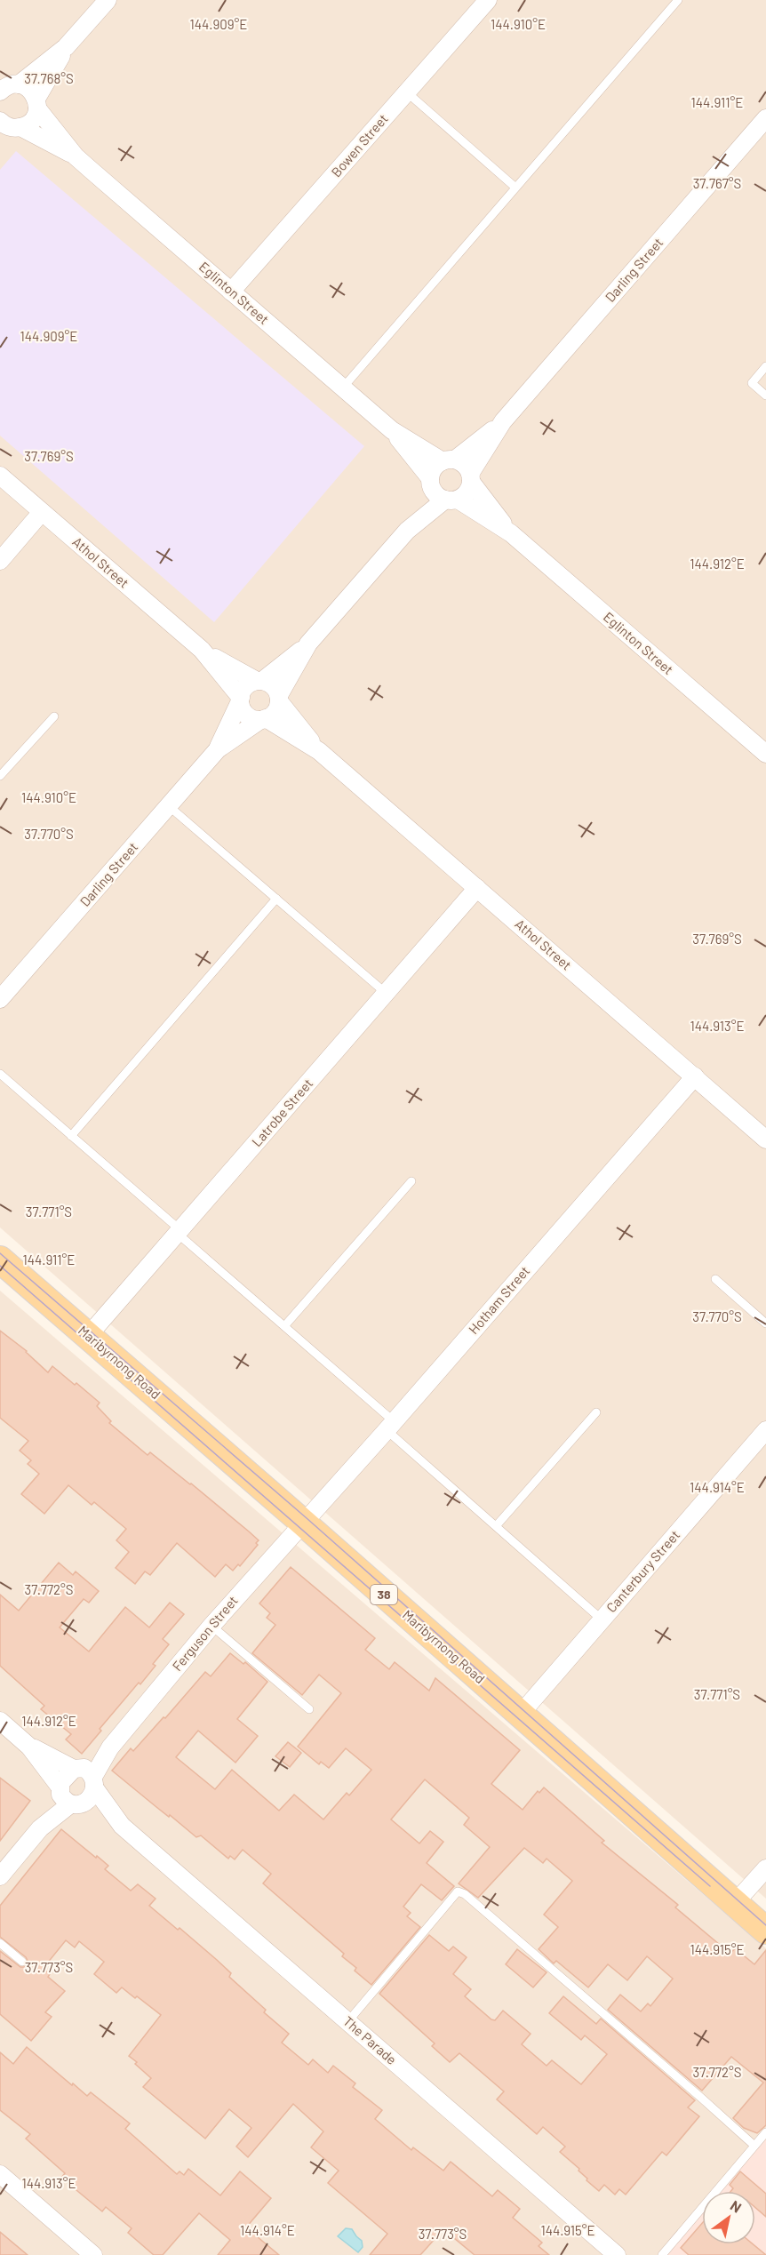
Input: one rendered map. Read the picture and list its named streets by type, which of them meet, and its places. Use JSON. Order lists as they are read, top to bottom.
{
  "streets": {
    "main road": ["Maribyrnong Road", "38"],
    "street": [
      "Bowen Street",
      "Darling Street",
      "Eglinton Street",
      "Athol Street",
      "Latrobe Street",
      "Hotham Street",
      "Canterbury Street",
      "Ferguson Street",
      "The Parade"
    ]
  },
  "crossings": [
    ["Bowen Street", "Eglinton Street"],
    ["Darling Street", "Eglinton Street"],
    ["Darling Street", "Athol Street"],
    ["Athol Street", "Latrobe Street"],
    ["Athol Street", "Hotham Street"],
    ["Latrobe Street", "Maribyrnong Road"],
    ["Hotham Street", "Maribyrnong Road"],
    ["Hotham Street", "Ferguson Street"],
    ["Maribyrnong Road", "Canterbury Street"],
    ["Maribyrnong Road", "Ferguson Street"],
    ["Ferguson Street", "The Parade"]
  ],
  "north": "top right",
  "coordinates": [
    "144.909°E",
    "144.910°E",
    "37.768°S",
    "144.911°E",
    "37.767°S",
    "37.769°S",
    "144.912°E",
    "37.770°S",
    "144.913°E",
    "37.771°S",
    "144.914°E",
    "37.772°S",
    "144.915°E",
    "37.773°S"
  ]
}
